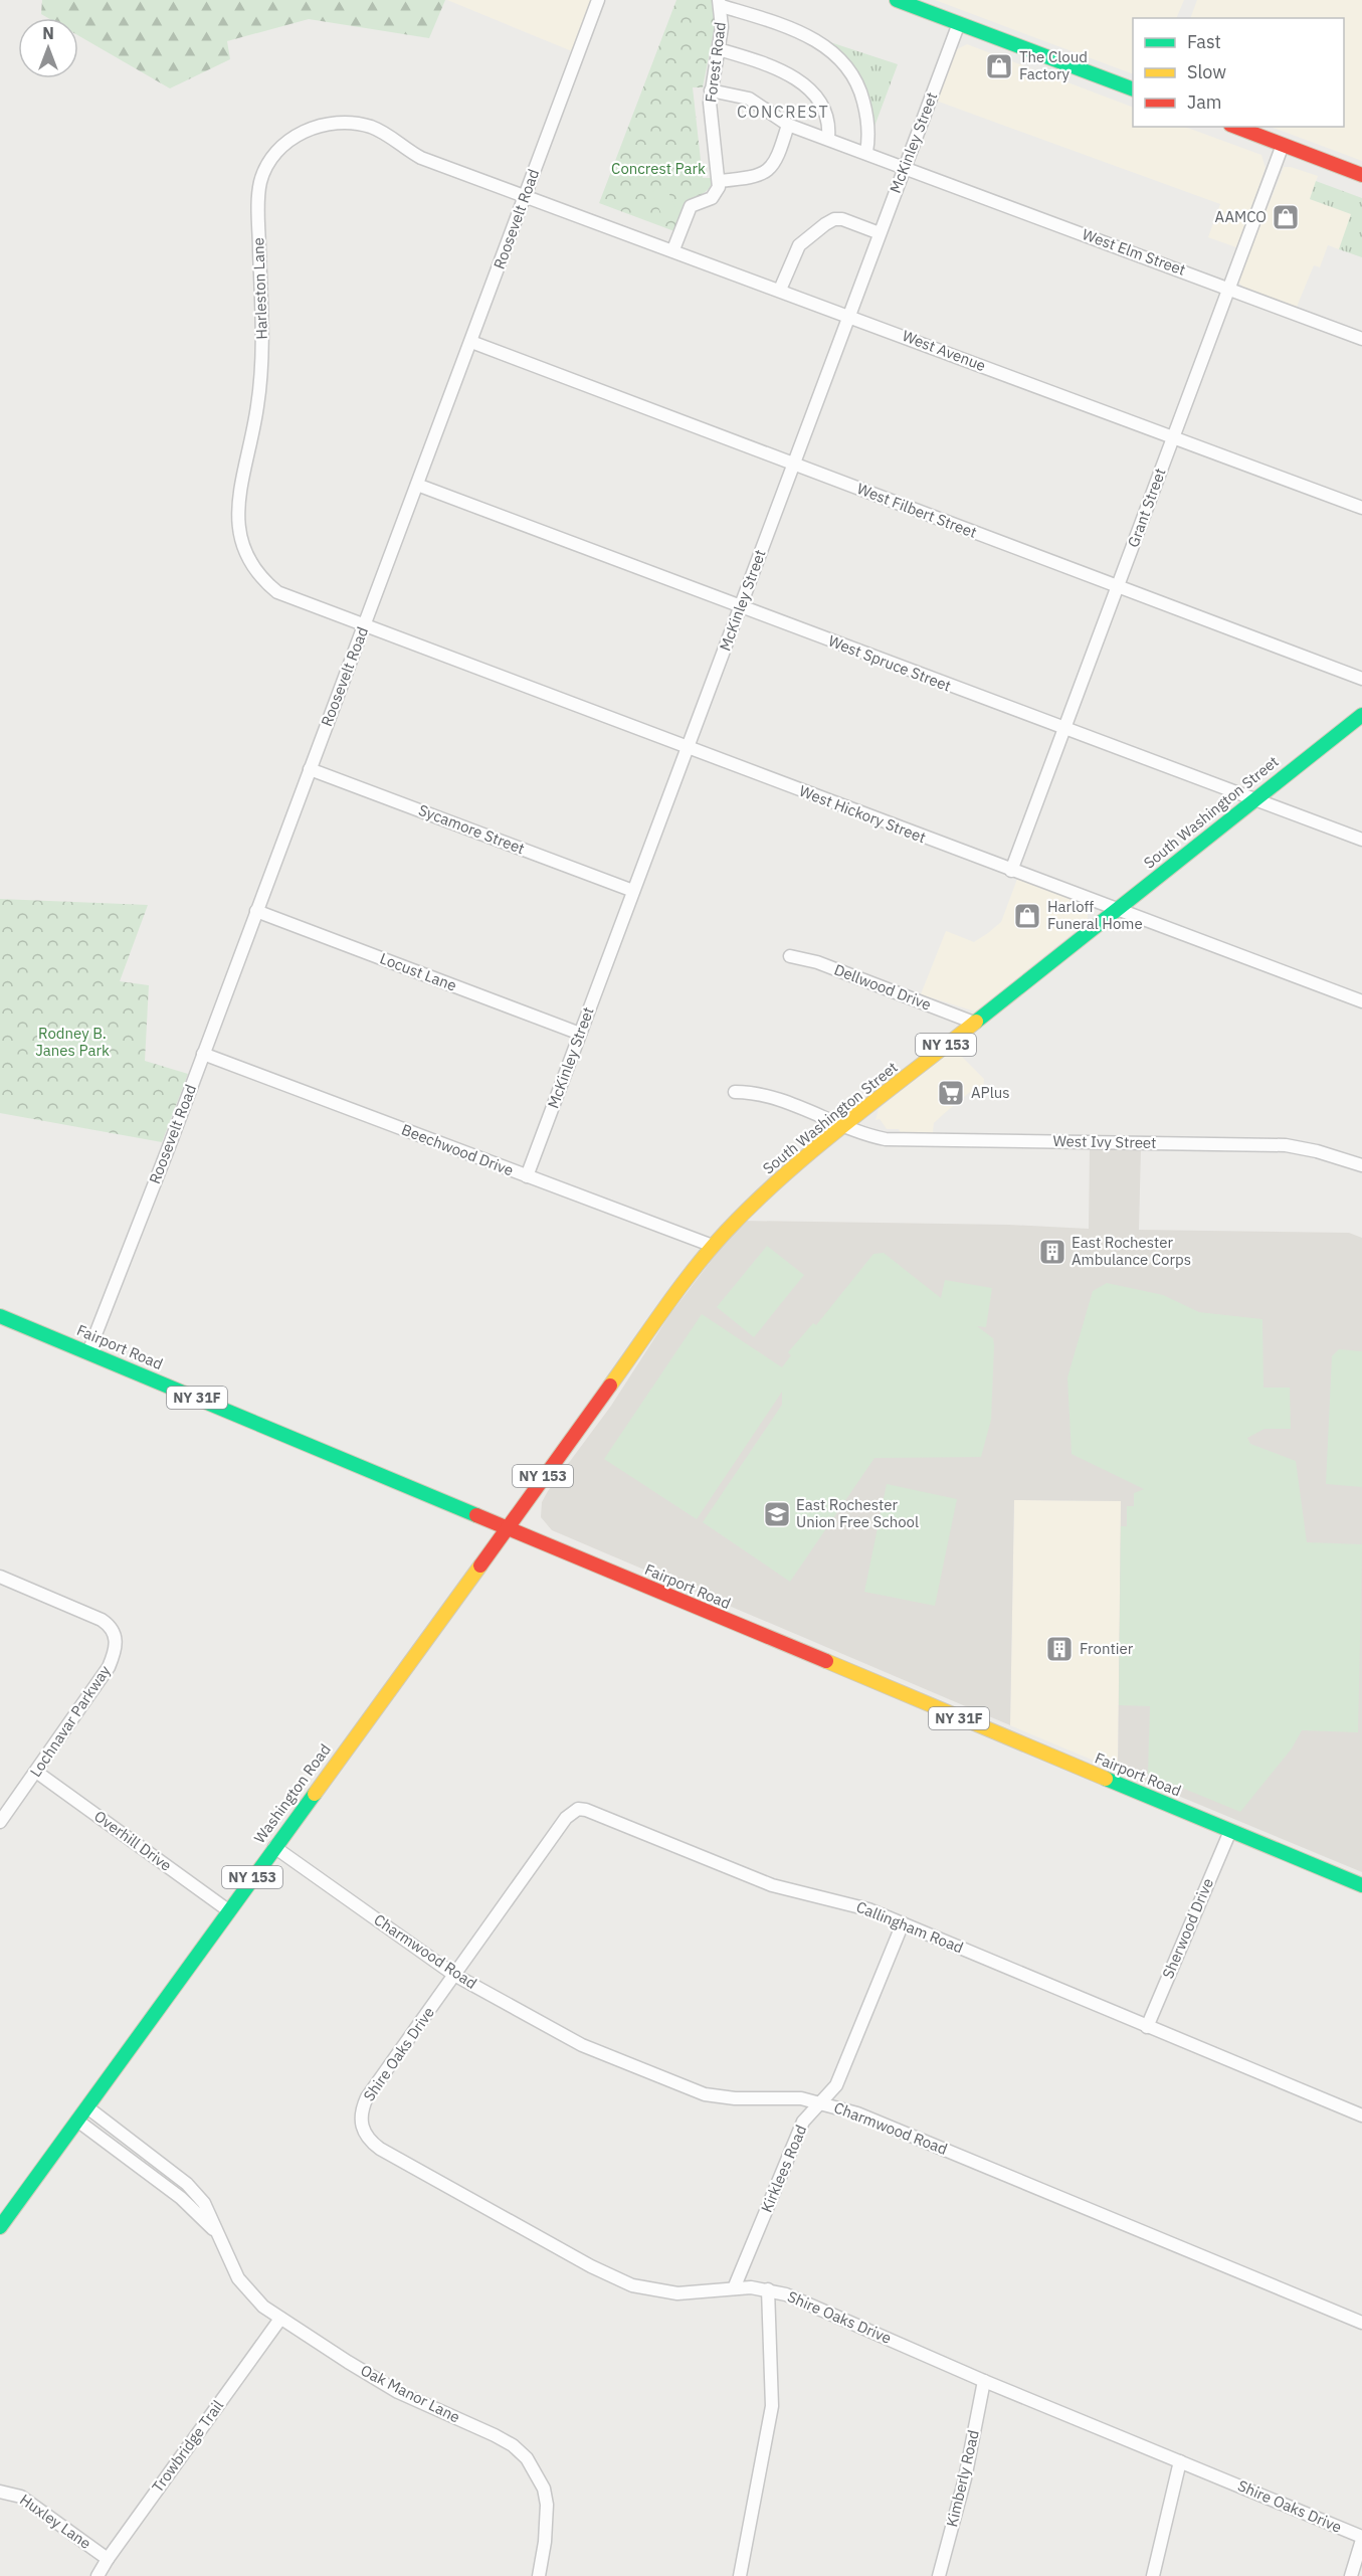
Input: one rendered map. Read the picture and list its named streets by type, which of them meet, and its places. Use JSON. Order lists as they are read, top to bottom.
{
  "streets": {
    "main road": [
      "South Washington Street",
      "NY 153",
      "Fairport Road",
      "NY 31F",
      "Washington Road"
    ],
    "street": [
      "Forest Road",
      "McKinley Street",
      "Roosevelt Road",
      "West Elm Street",
      "Harleston Lane",
      "West Avenue",
      "Grant Street",
      "West Filbert Street",
      "West Spruce Street",
      "West Hickory Street",
      "Sycamore Street",
      "Locust Lane",
      "Dellwood Drive",
      "West Ivy Street",
      "Beechwood Drive",
      "Lochnavar Parkway",
      "Overhill Drive",
      "Callingham Road",
      "Sherwood Drive",
      "Charmwood Road",
      "Shire Oaks Drive",
      "Kirklees Road",
      "Oak Manor Lane",
      "Trowbridge Trail",
      "Kimberly Road",
      "Huxley Lane"
    ]
  },
  "crossings": [
    ["Forest Road", "West Elm Street"],
    ["McKinley Street", "West Elm Street"],
    ["McKinley Street", "West Avenue"],
    ["McKinley Street", "West Filbert Street"],
    ["McKinley Street", "West Spruce Street"],
    ["McKinley Street", "West Hickory Street"],
    ["McKinley Street", "Sycamore Street"],
    ["McKinley Street", "Locust Lane"],
    ["McKinley Street", "Beechwood Drive"],
    ["Roosevelt Road", "Harleston Lane"],
    ["Roosevelt Road", "West Avenue"],
    ["Roosevelt Road", "West Filbert Street"],
    ["Roosevelt Road", "West Spruce Street"],
    ["Roosevelt Road", "West Hickory Street"],
    ["Roosevelt Road", "Sycamore Street"],
    ["Roosevelt Road", "Locust Lane"],
    ["Roosevelt Road", "Beechwood Drive"],
    ["Roosevelt Road", "Fairport Road"],
    ["West Elm Street", "Grant Street"],
    ["Harleston Lane", "West Avenue"],
    ["Harleston Lane", "West Hickory Street"],
    ["West Avenue", "Grant Street"],
    ["Grant Street", "West Filbert Street"],
    ["Grant Street", "West Spruce Street"],
    ["Grant Street", "West Hickory Street"],
    ["West Spruce Street", "South Washington Street"],
    ["South Washington Street", "West Hickory Street"],
    ["South Washington Street", "Dellwood Drive"],
    ["South Washington Street", "West Ivy Street"],
    ["South Washington Street", "Beechwood Drive"],
    ["South Washington Street", "Fairport Road"],
    ["South Washington Street", "Washington Road"],
    ["Fairport Road", "Washington Road"],
    ["Fairport Road", "Sherwood Drive"],
    ["Lochnavar Parkway", "Overhill Drive"],
    ["Washington Road", "Overhill Drive"],
    ["Washington Road", "Charmwood Road"],
    ["Washington Road", "Oak Manor Lane"],
    ["Callingham Road", "Sherwood Drive"],
    ["Callingham Road", "Charmwood Road"],
    ["Callingham Road", "Shire Oaks Drive"],
    ["Callingham Road", "Kirklees Road"],
    ["Charmwood Road", "Shire Oaks Drive"],
    ["Charmwood Road", "Kirklees Road"],
    ["Shire Oaks Drive", "Kirklees Road"],
    ["Shire Oaks Drive", "Kimberly Road"],
    ["Oak Manor Lane", "Trowbridge Trail"],
    ["Trowbridge Trail", "Huxley Lane"]
  ],
  "districts": ["CONCREST"],
  "parks": ["Concrest Park", "Rodney B. Janes Park"],
  "places": {
    "shop": ["The Cloud Factory", "AAMCO", "Harloff Funeral Home"],
    "supermarket": ["APlus"],
    "building": ["East Rochester Ambulance Corps", "Frontier"],
    "school or university": ["East Rochester Union Free School"]
  },
  "legend": ["Fast", "Slow", "Jam"],
  "north": "top"
}
